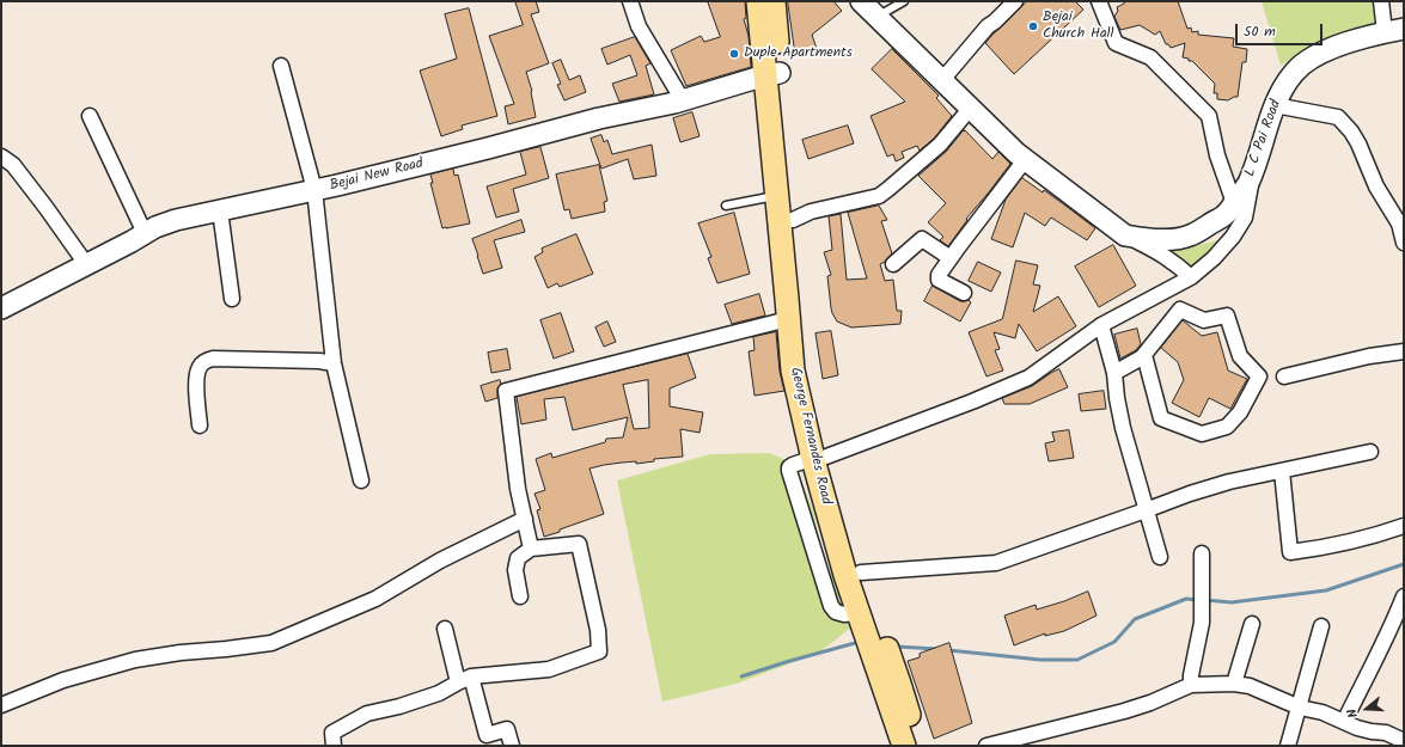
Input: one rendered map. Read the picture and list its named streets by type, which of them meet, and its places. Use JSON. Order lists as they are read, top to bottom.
{
  "streets": {
    "main road": ["George Fernandes Road"],
    "street": ["L C Pai Road", "Bejai New Road"]
  },
  "crossings": [
    ["Bejai New Road", "George Fernandes Road"]
  ],
  "places": ["Bejai Church Hall", "Duple Apartments"],
  "scale_bar": "50 m",
  "north": "left"
}
